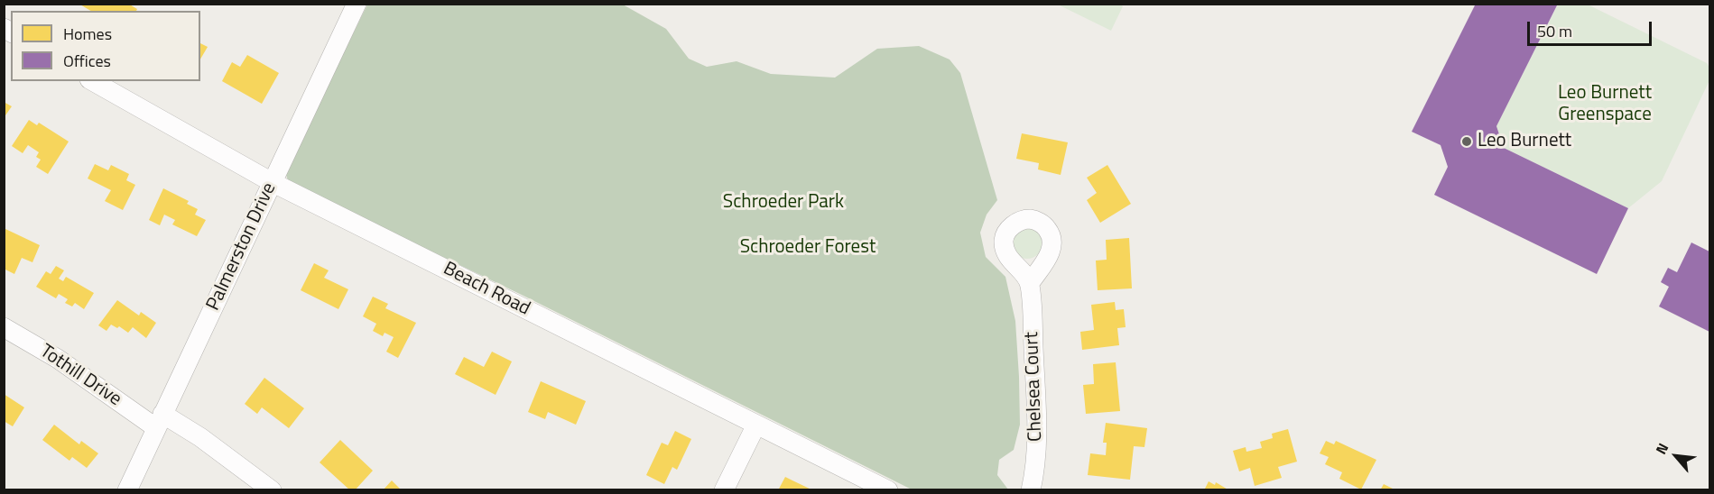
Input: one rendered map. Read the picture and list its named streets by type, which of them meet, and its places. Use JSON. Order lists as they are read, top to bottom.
{
  "streets": {
    "street": [
      "Palmerston Drive",
      "Beach Road",
      "Tothill Drive",
      "Chelsea Court"
    ]
  },
  "crossings": [
    ["Palmerston Drive", "Beach Road"],
    ["Palmerston Drive", "Tothill Drive"]
  ],
  "parks": ["Leo Burnett Greenspace", "Schroeder Park", "Schroeder Forest"],
  "places": ["Leo Burnett"],
  "legend": ["Homes", "Offices"],
  "scale_bar": "50 m",
  "north": "top left"
}
